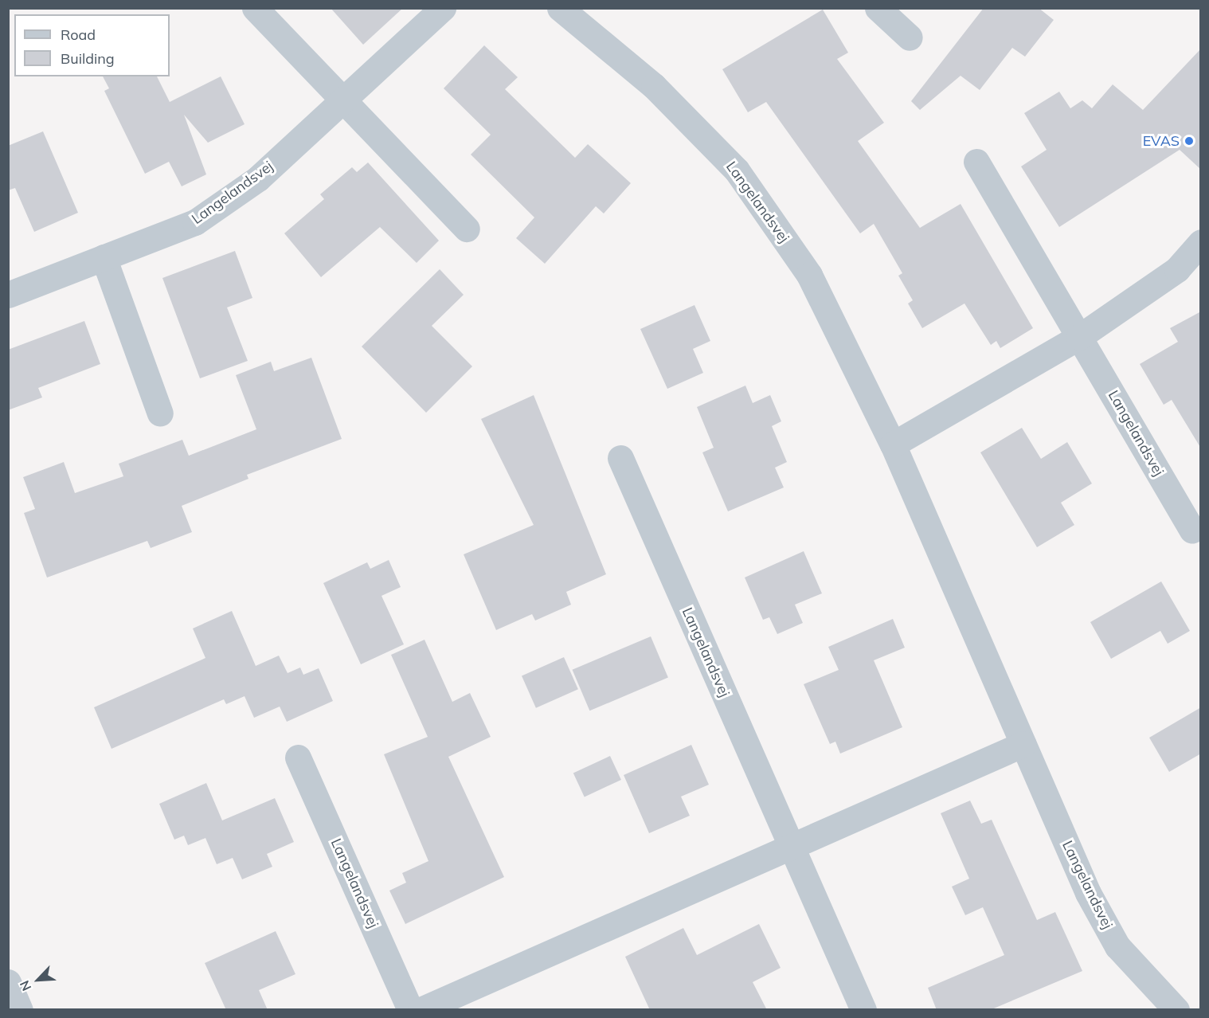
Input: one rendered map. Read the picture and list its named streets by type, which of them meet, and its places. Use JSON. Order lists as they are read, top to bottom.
{
  "streets": {
    "street": ["Langelandsvej"]
  },
  "places": ["EVAS"],
  "legend": ["Road", "Building"],
  "north": "bottom left"
}
